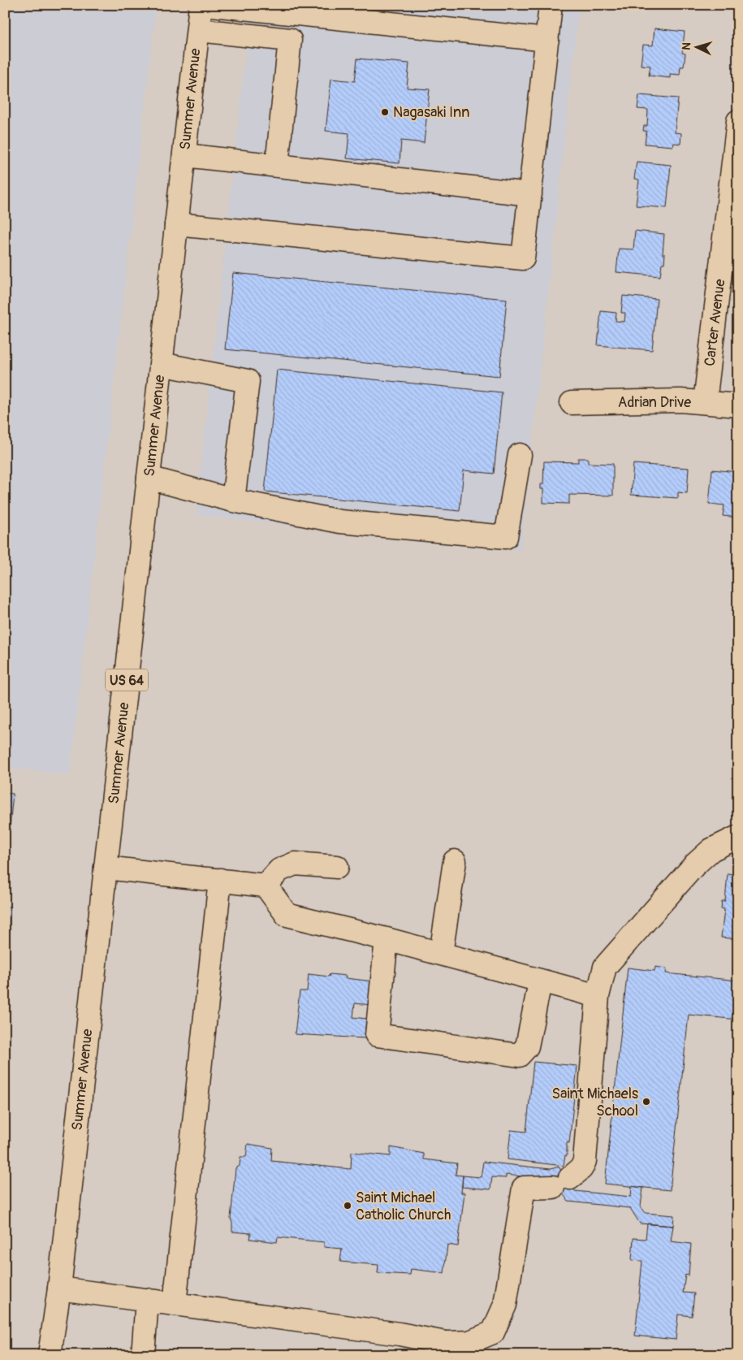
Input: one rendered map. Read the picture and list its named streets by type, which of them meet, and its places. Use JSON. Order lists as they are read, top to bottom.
{
  "streets": {
    "main road": [
      "Summer Avenue",
      "Carter Avenue",
      "Adrian Drive",
      "US 64"
    ]
  },
  "crossings": [
    ["Carter Avenue", "Adrian Drive"]
  ],
  "places": ["Nagasaki Inn", "Saint Michaels School", "Saint Michael Catholic Church"],
  "north": "left"
}
